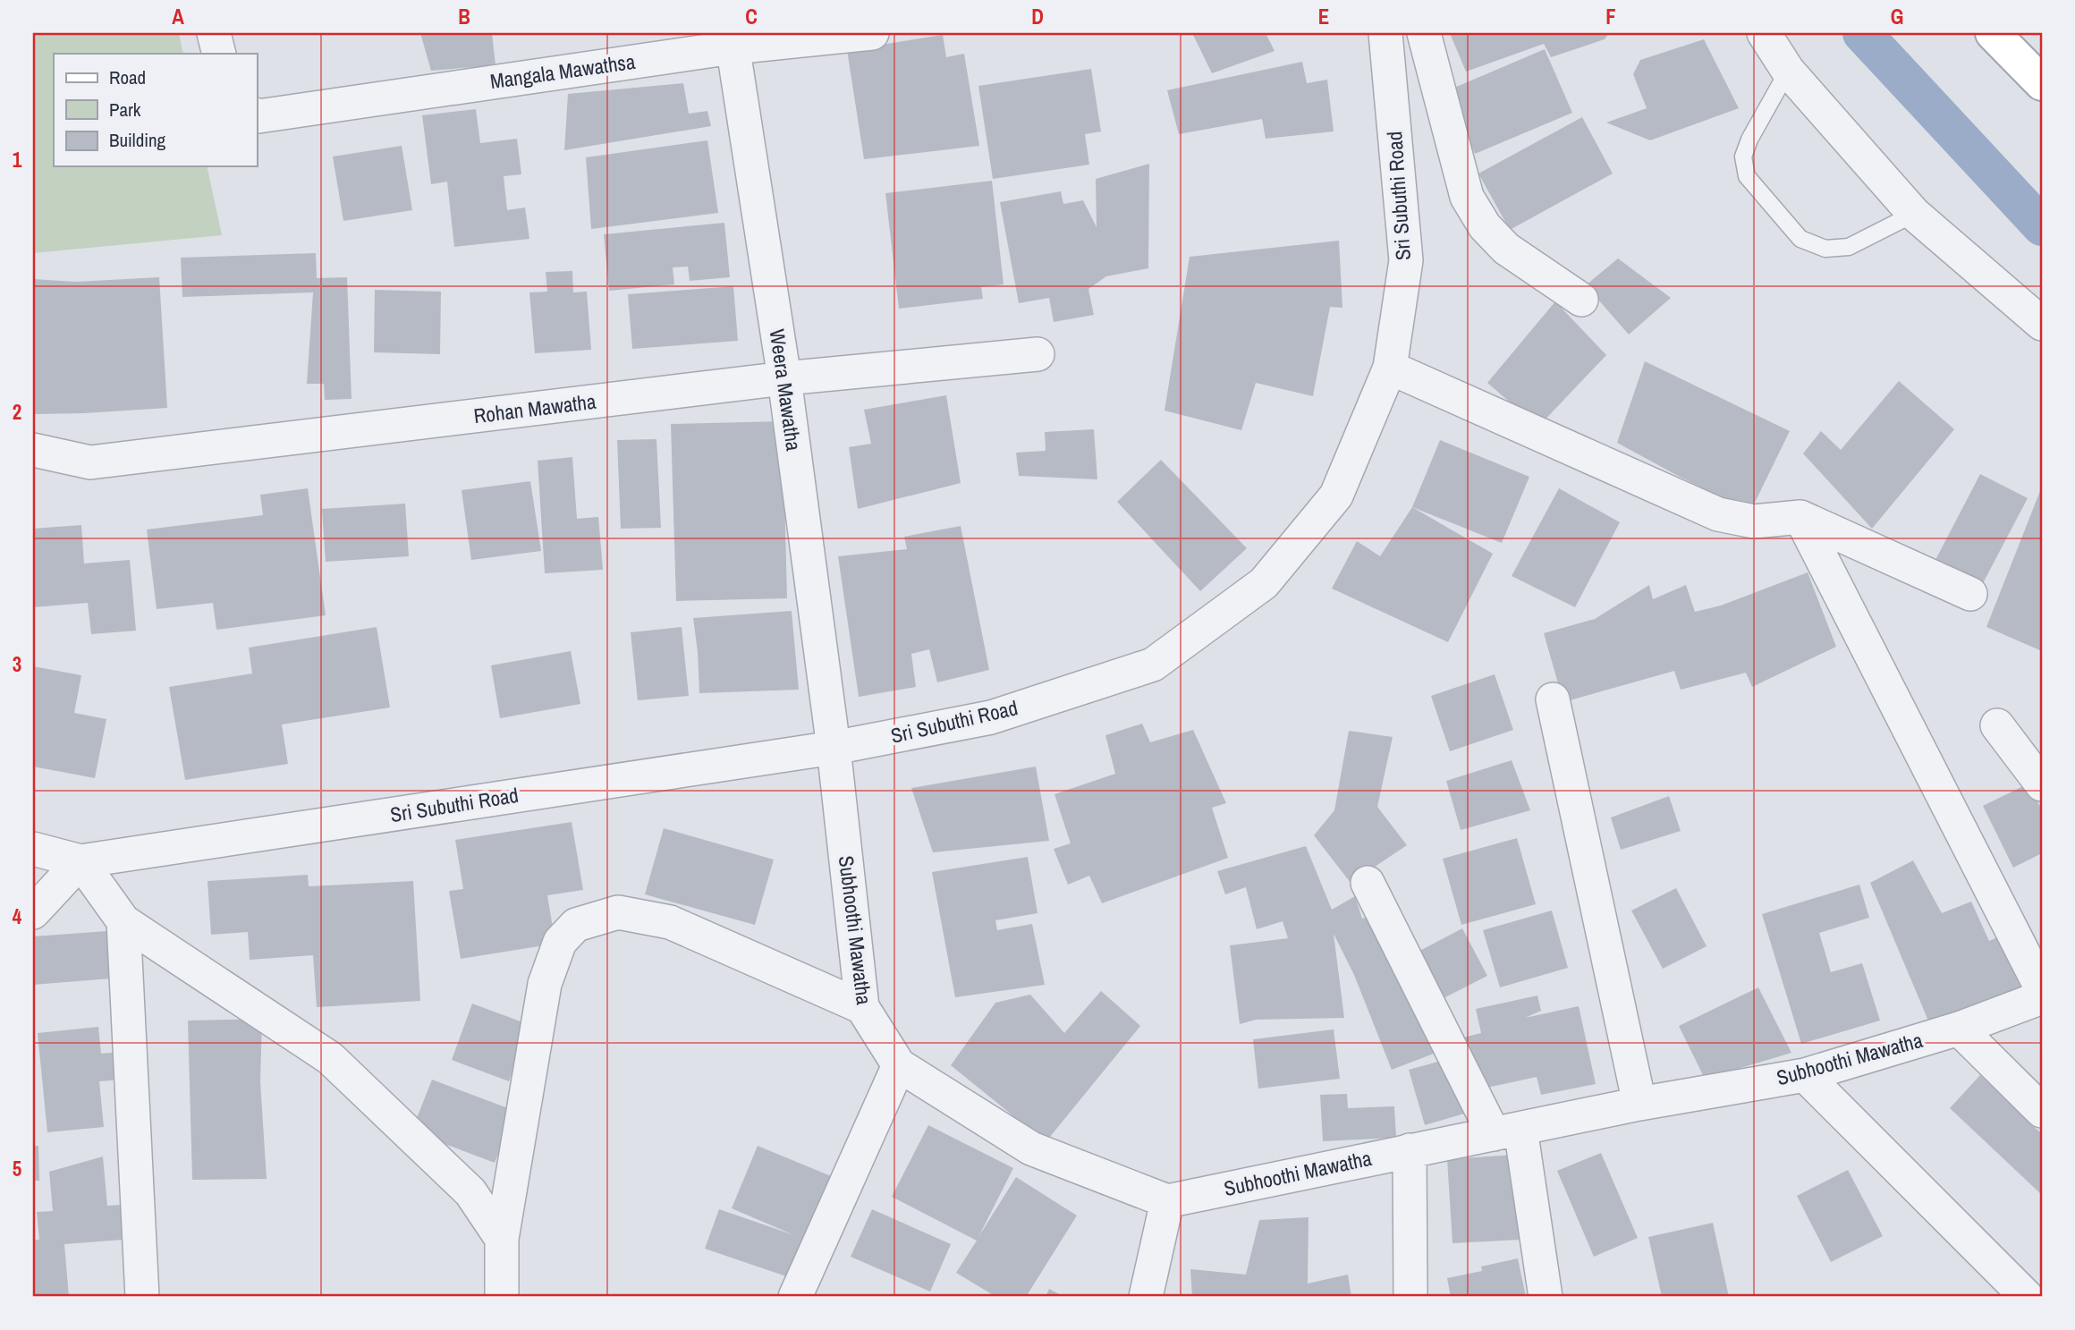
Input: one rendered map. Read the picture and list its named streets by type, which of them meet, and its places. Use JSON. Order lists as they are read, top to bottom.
{
  "streets": {
    "street": [
      "Mangala Mawathsa",
      "Sri Subuthi Road",
      "Weera Mawatha",
      "Rohan Mawatha",
      "Subhoothi Mawatha"
    ]
  },
  "crossings": [
    ["Mangala Mawathsa", "Weera Mawatha"],
    ["Sri Subuthi Road", "Weera Mawatha"],
    ["Sri Subuthi Road", "Subhoothi Mawatha"],
    ["Weera Mawatha", "Rohan Mawatha"],
    ["Weera Mawatha", "Subhoothi Mawatha"]
  ],
  "legend": ["Road", "Park", "Building"],
  "grid": {
    "columns": [
      "A",
      "B",
      "C",
      "D",
      "E",
      "F",
      "G"
    ],
    "rows": [
      "1",
      "2",
      "3",
      "4",
      "5"
    ]
  }
}
